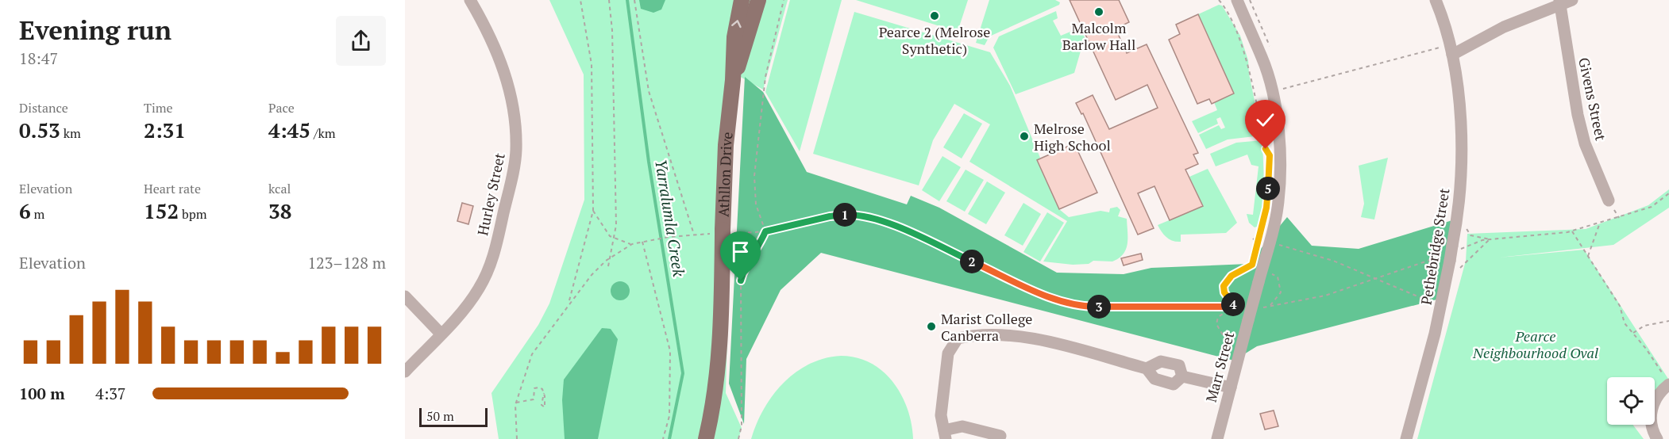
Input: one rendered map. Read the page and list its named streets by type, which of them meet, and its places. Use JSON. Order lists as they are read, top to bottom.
{
  "streets": {
    "main road": ["Athllon Drive"],
    "street": [
      "Givens Street",
      "Hurley Street",
      "Pethebridge Street",
      "Marr Street"
    ]
  },
  "water": ["Yarralumla Creek"],
  "parks": ["Pearce Neighbourhood Oval"],
  "places": [
    "Malcolm Barlow Hall",
    "Pearce 2 (Melrose Synthetic)",
    "Melrose High School",
    "Marist College Canberra"
  ],
  "scale_bar": "50 m",
  "page": {
    "heading": ["Evening run", "18:47"],
    "stats": [
      ["Distance", "0.53 km"],
      ["Time", "2:31"],
      ["Pace", "4:45 /km"],
      ["Elevation", "6 m"],
      ["Heart rate", "152 bpm"],
      ["kcal", "38"]
    ],
    "pins": [
      "5",
      "1",
      "2",
      "4",
      "3"
    ],
    "chart": ["Elevation", "123–128 m"],
    "list": [
      {
        "name": "100 m",
        "note": "4:37"
      }
    ],
    "scale": "50 m"
  }
}
